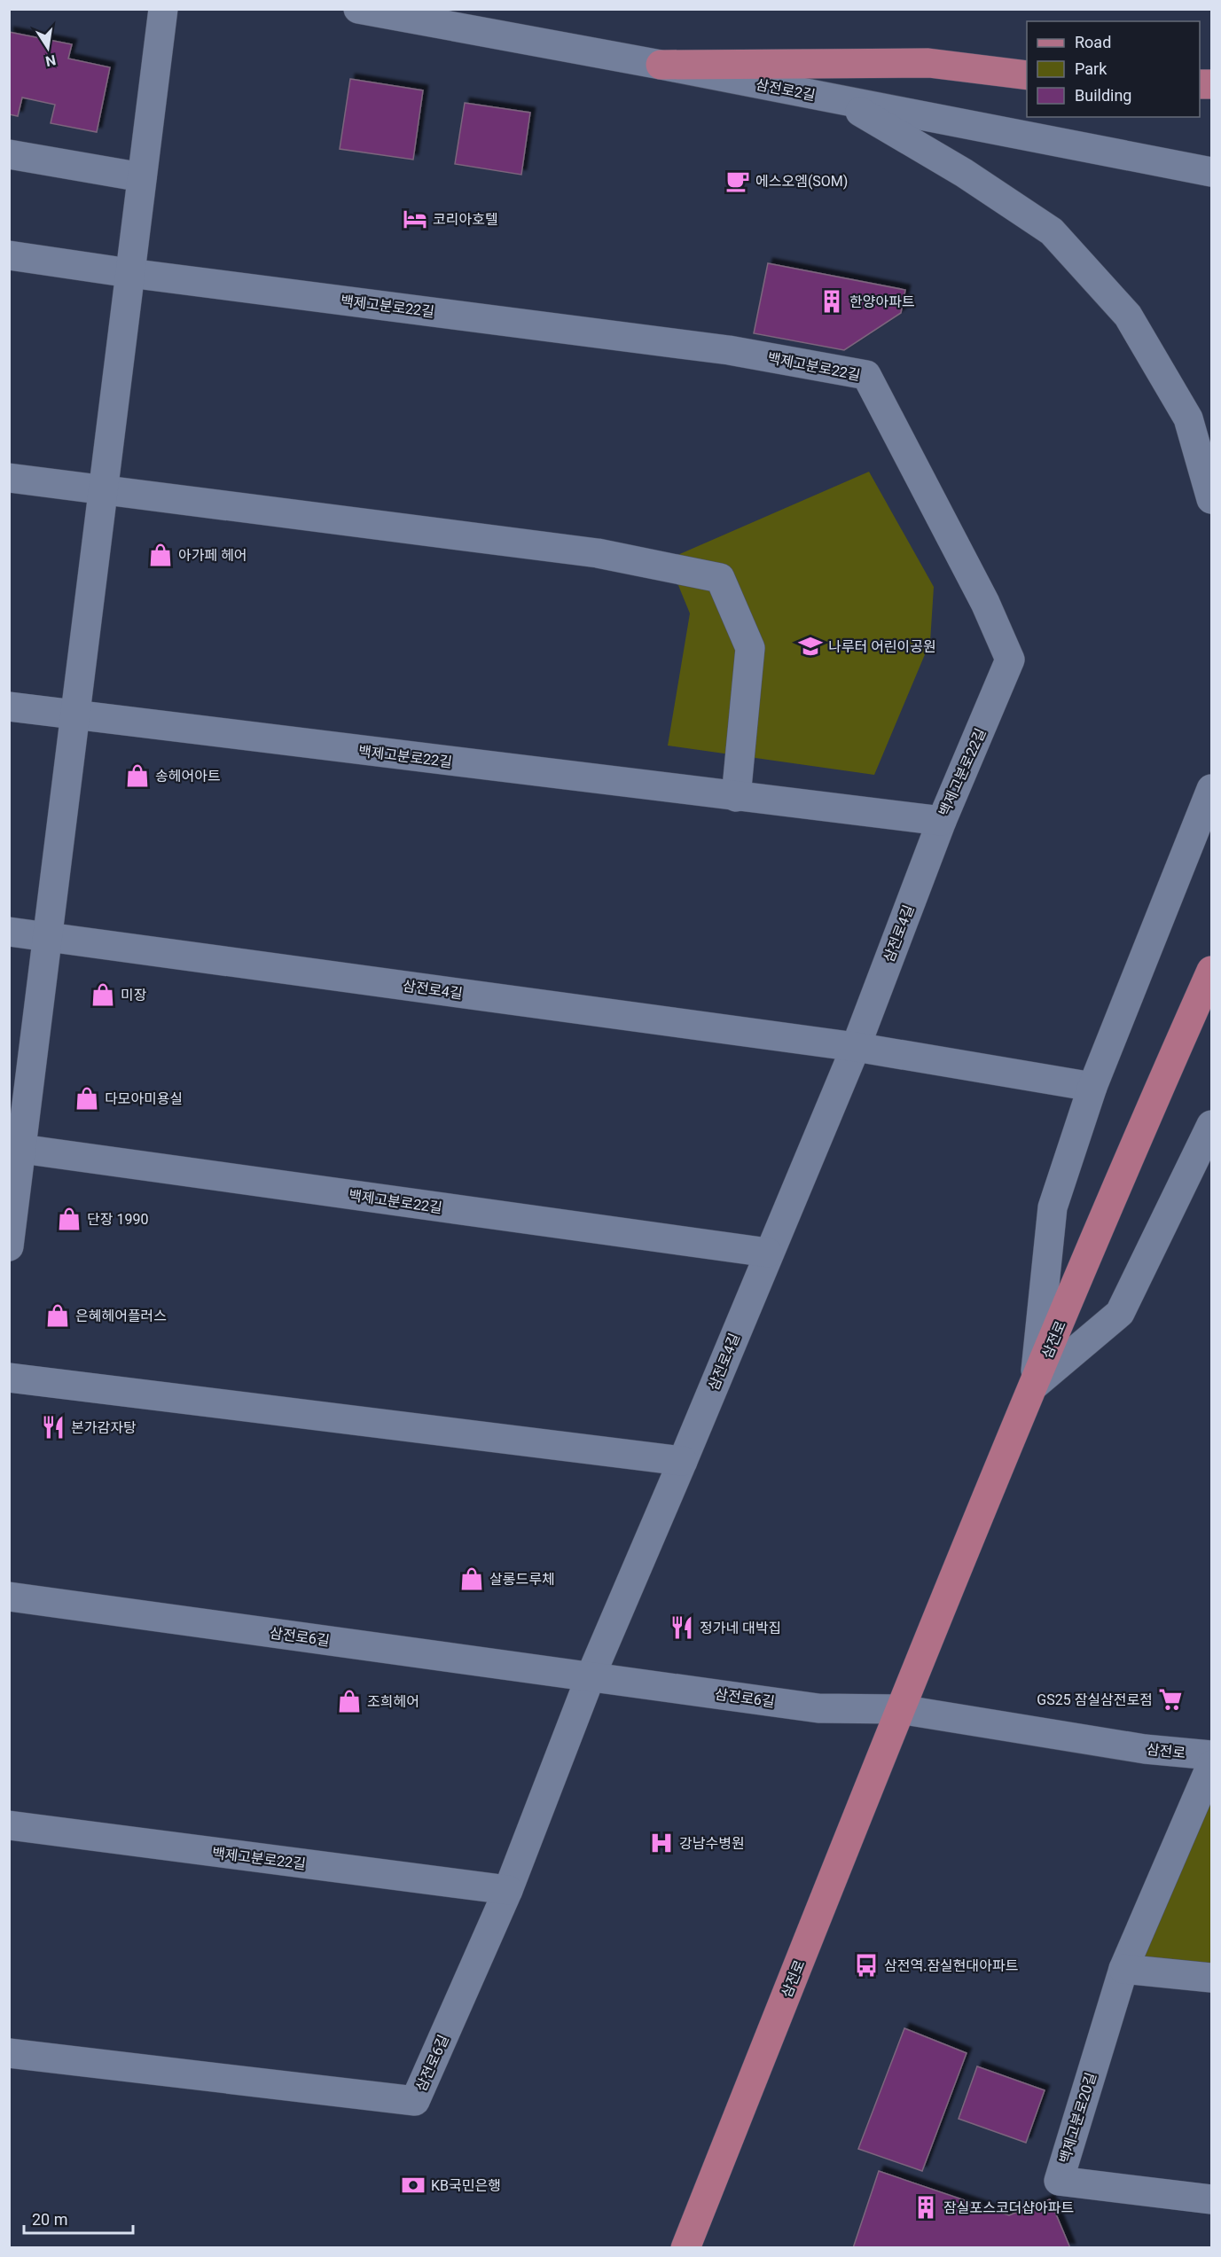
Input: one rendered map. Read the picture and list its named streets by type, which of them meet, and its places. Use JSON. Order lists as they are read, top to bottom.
{
  "streets": {
    "main road": ["삼전로"],
    "street": [
      "삼전로2길",
      "백제고분로22길",
      "삼전로4길",
      "삼전로6길",
      "백제고분로20길"
    ]
  },
  "crossings": [
    ["백제고분로22길", "삼전로4길"],
    ["백제고분로22길", "삼전로6길"],
    ["삼전로4길", "삼전로6길"],
    ["삼전로", "삼전로6길"]
  ],
  "places": {
    "cafe": ["에스오엠(SOM)"],
    "hotel": ["코리아호텔"],
    "building": ["한양아파트", "잠실포스코더샵아파트"],
    "shop": [
      "아가페 헤어",
      "송헤어아트",
      "미장",
      "다모아미용실",
      "단장 1990",
      "은혜헤어플러스",
      "살롱드루체",
      "조희헤어"
    ],
    "school or university": ["나루터 어린이공원"],
    "restaurant": ["본가감자탕", "정가네 대박집"],
    "supermarket": ["GS25 잠실삼전로점"],
    "hospital": ["강남수병원"],
    "bus stop": ["삼전역.잠실현대아파트"],
    "bank": ["KB국민은행"]
  },
  "legend": ["Road", "Park", "Building"],
  "scale_bar": "20 m",
  "north": "bottom"
}
